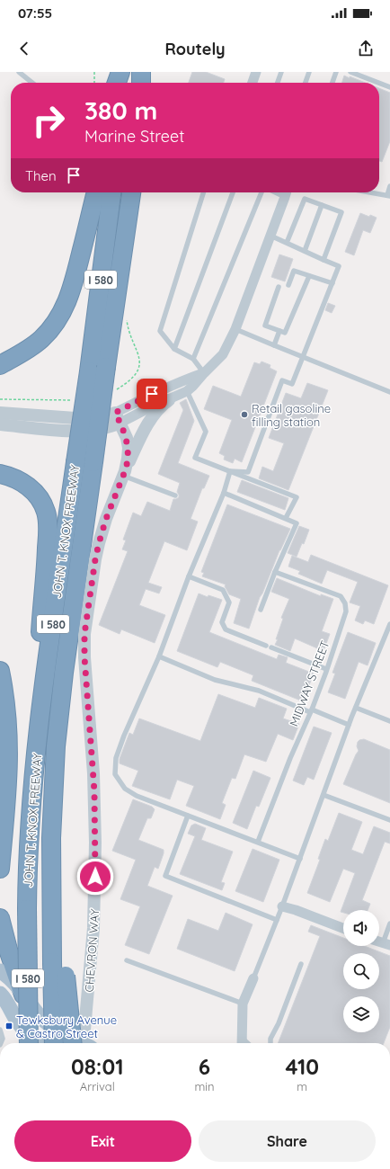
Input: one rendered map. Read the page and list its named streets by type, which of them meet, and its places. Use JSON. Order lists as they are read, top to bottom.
{
  "streets": {
    "highway": ["I 580", "JOHN T. KNOX FREEWAY"],
    "street": ["CHEVRON WAY"],
    "lane": ["MIDWAY STREET"]
  },
  "places": {
    "other": ["Retail gasoline filling station"],
    "transit": ["Tewksbury Avenue & Castro Street"]
  },
  "page": {
    "status": "07:55",
    "header": "Routely",
    "turn": ["380 m", "Marine Street"],
    "then": "Then",
    "eta": [
      "08:01",
      "Arrival",
      "6",
      "min",
      "410",
      "m"
    ],
    "buttons": ["Exit", "Share"]
  }
}
